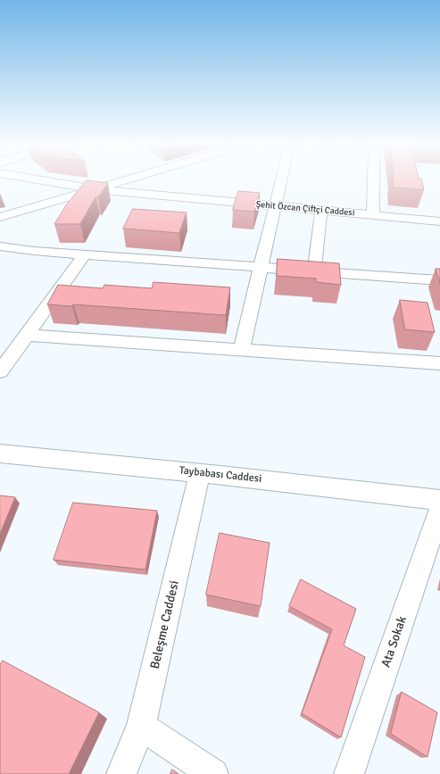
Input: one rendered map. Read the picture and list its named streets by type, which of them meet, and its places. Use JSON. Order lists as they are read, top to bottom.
{
  "streets": {
    "street": [
      "Şehit Özcan Çiftçi Caddesi",
      "Taybabası Caddesi",
      "Beleşme Caddesi",
      "Ata Sokak"
    ]
  },
  "crossings": [
    ["Taybabası Caddesi", "Beleşme Caddesi"]
  ]
}
